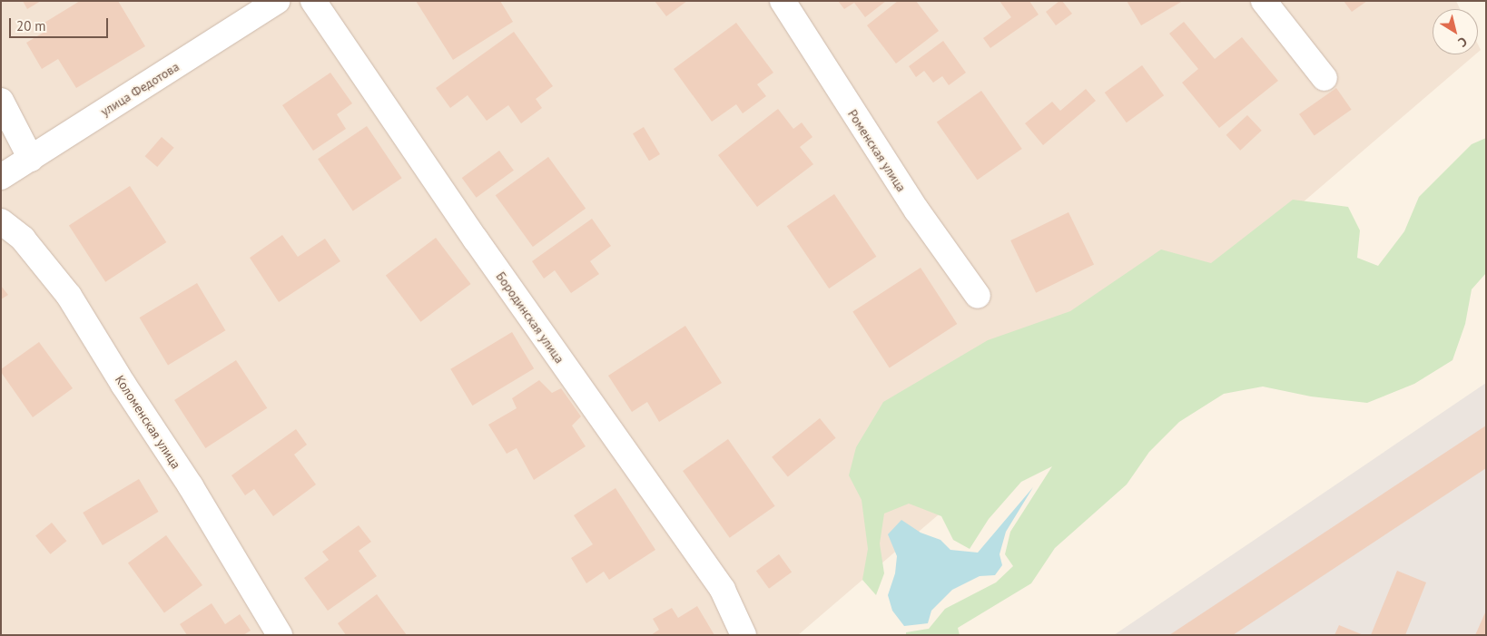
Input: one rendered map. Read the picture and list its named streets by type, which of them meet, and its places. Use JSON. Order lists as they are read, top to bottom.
{
  "streets": {
    "street": [
      "улица Федотова",
      "Роменская улица",
      "Бородинская улица",
      "Коломенская улица"
    ]
  },
  "scale_bar": "20 m",
  "north": "bottom right"
}
